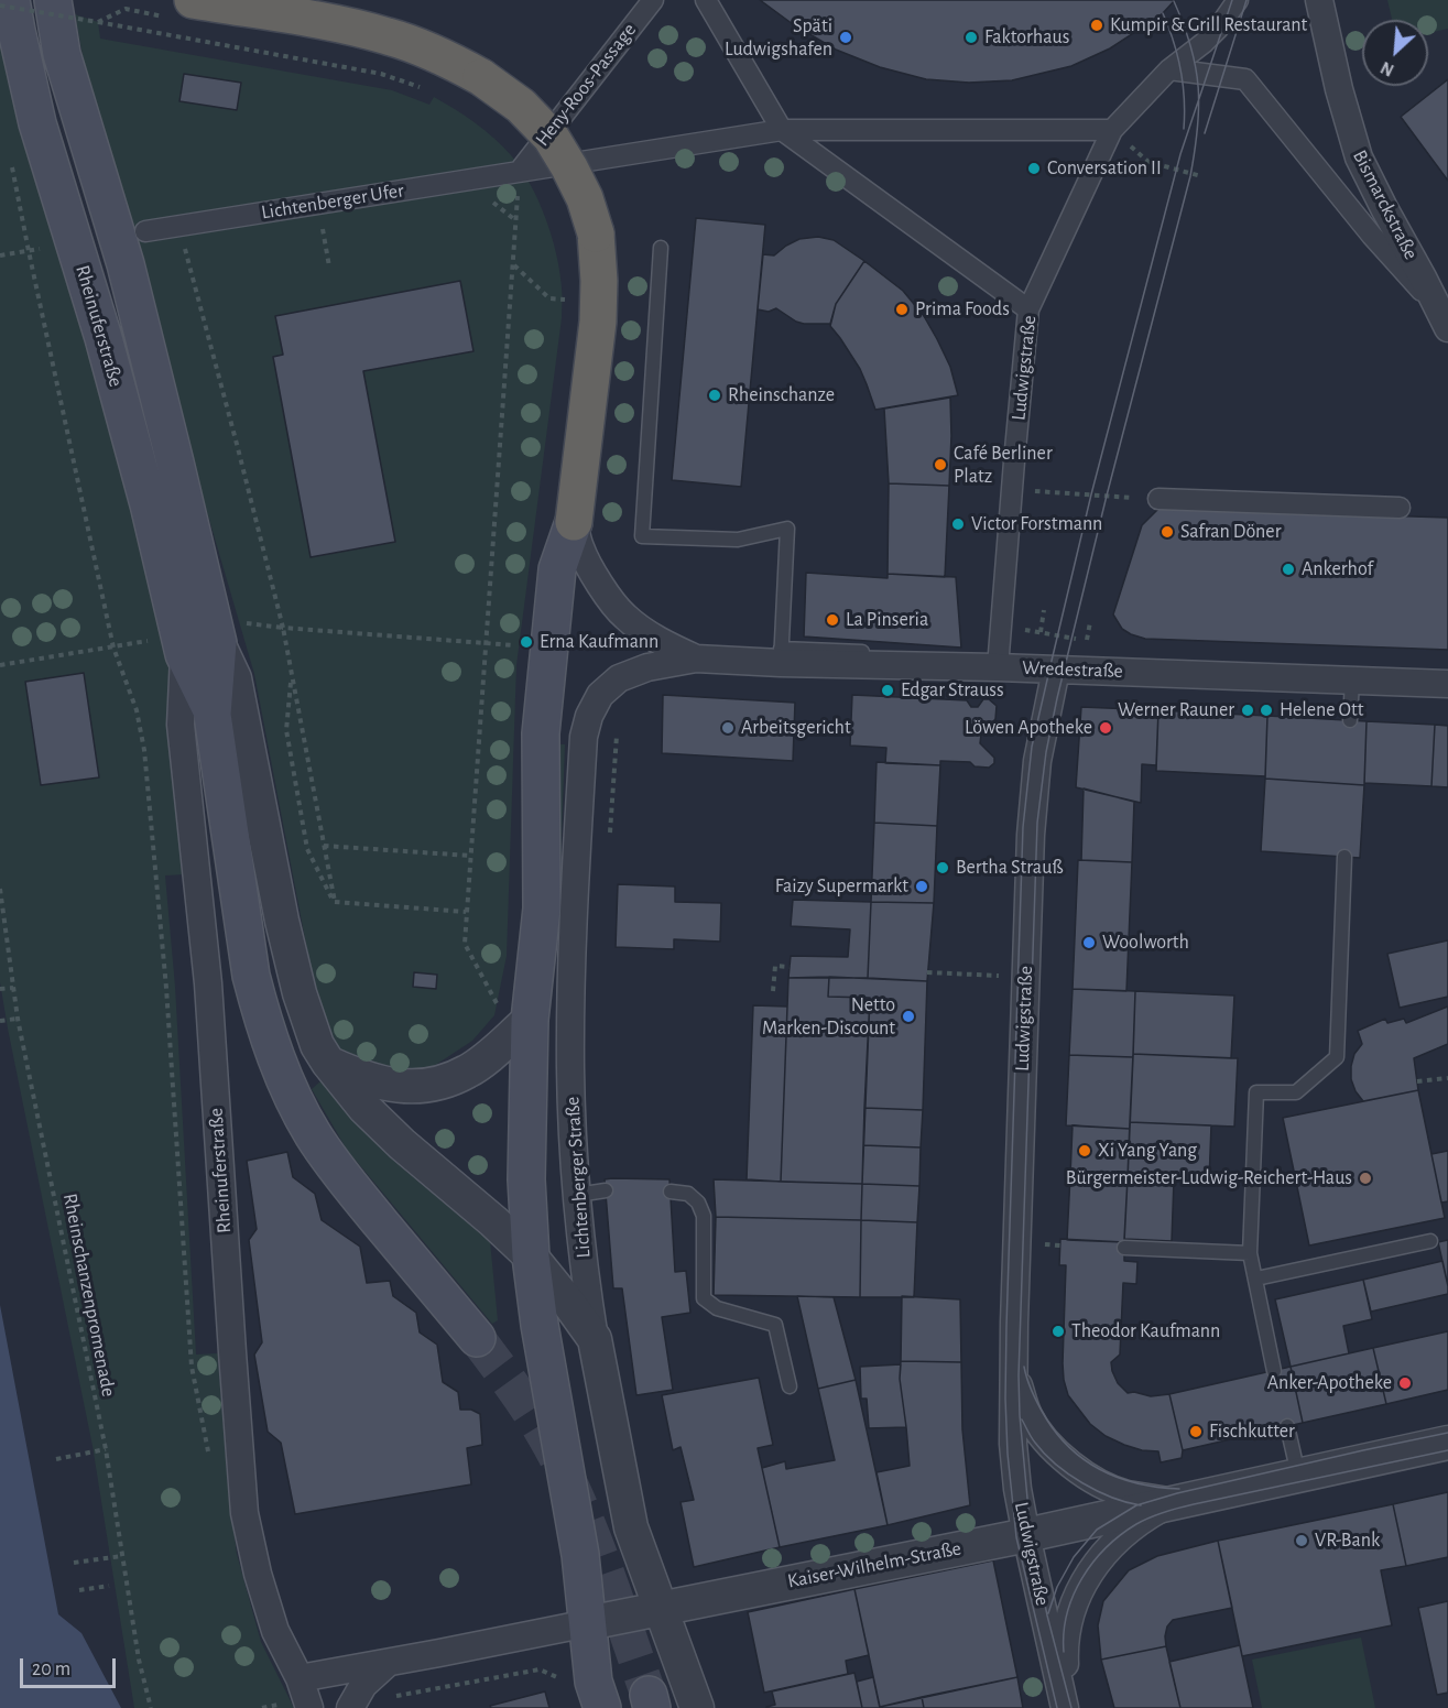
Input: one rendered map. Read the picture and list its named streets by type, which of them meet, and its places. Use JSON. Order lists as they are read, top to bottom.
{
  "streets": {
    "main road": ["Rheinuferstraße"],
    "street": [
      "Heny-Roos-Passage",
      "Lichtenberger Ufer",
      "Bismarckstraße",
      "Ludwigstraße",
      "Wredestraße",
      "Lichtenberger Straße",
      "Kaiser-Wilhelm-Straße"
    ],
    "path": ["Rheinschanzenpromenade"]
  },
  "crossings": [
    ["Heny-Roos-Passage", "Lichtenberger Ufer"],
    ["Lichtenberger Ufer", "Ludwigstraße"],
    ["Rheinuferstraße", "Lichtenberger Straße"],
    ["Rheinuferstraße", "Kaiser-Wilhelm-Straße"],
    ["Ludwigstraße", "Wredestraße"],
    ["Ludwigstraße", "Kaiser-Wilhelm-Straße"],
    ["Wredestraße", "Lichtenberger Straße"],
    ["Lichtenberger Straße", "Kaiser-Wilhelm-Straße"]
  ],
  "places": [
    "Kumpir & Grill Restaurant",
    "Späti Ludwigshafen",
    "Faktorhaus",
    "Conversation II",
    "Prima Foods",
    "Rheinschanze",
    "Café Berliner Platz",
    "Victor Forstmann",
    "Safran Döner",
    "Ankerhof",
    "La Pinseria",
    "Erna Kaufmann",
    "Edgar Strauss",
    "Werner Rauner",
    "Helene Ott",
    "Arbeitsgericht",
    "Löwen Apotheke",
    "Bertha Strauß",
    "Faizy Supermarkt",
    "Woolworth",
    "Netto Marken-Discount",
    "Xi Yang Yang",
    "Bürgermeister-Ludwig-Reichert-Haus",
    "Theodor Kaufmann",
    "Anker-Apotheke",
    "Fischkutter",
    "VR-Bank"
  ],
  "scale_bar": "20 m",
  "north": "bottom left"
}
